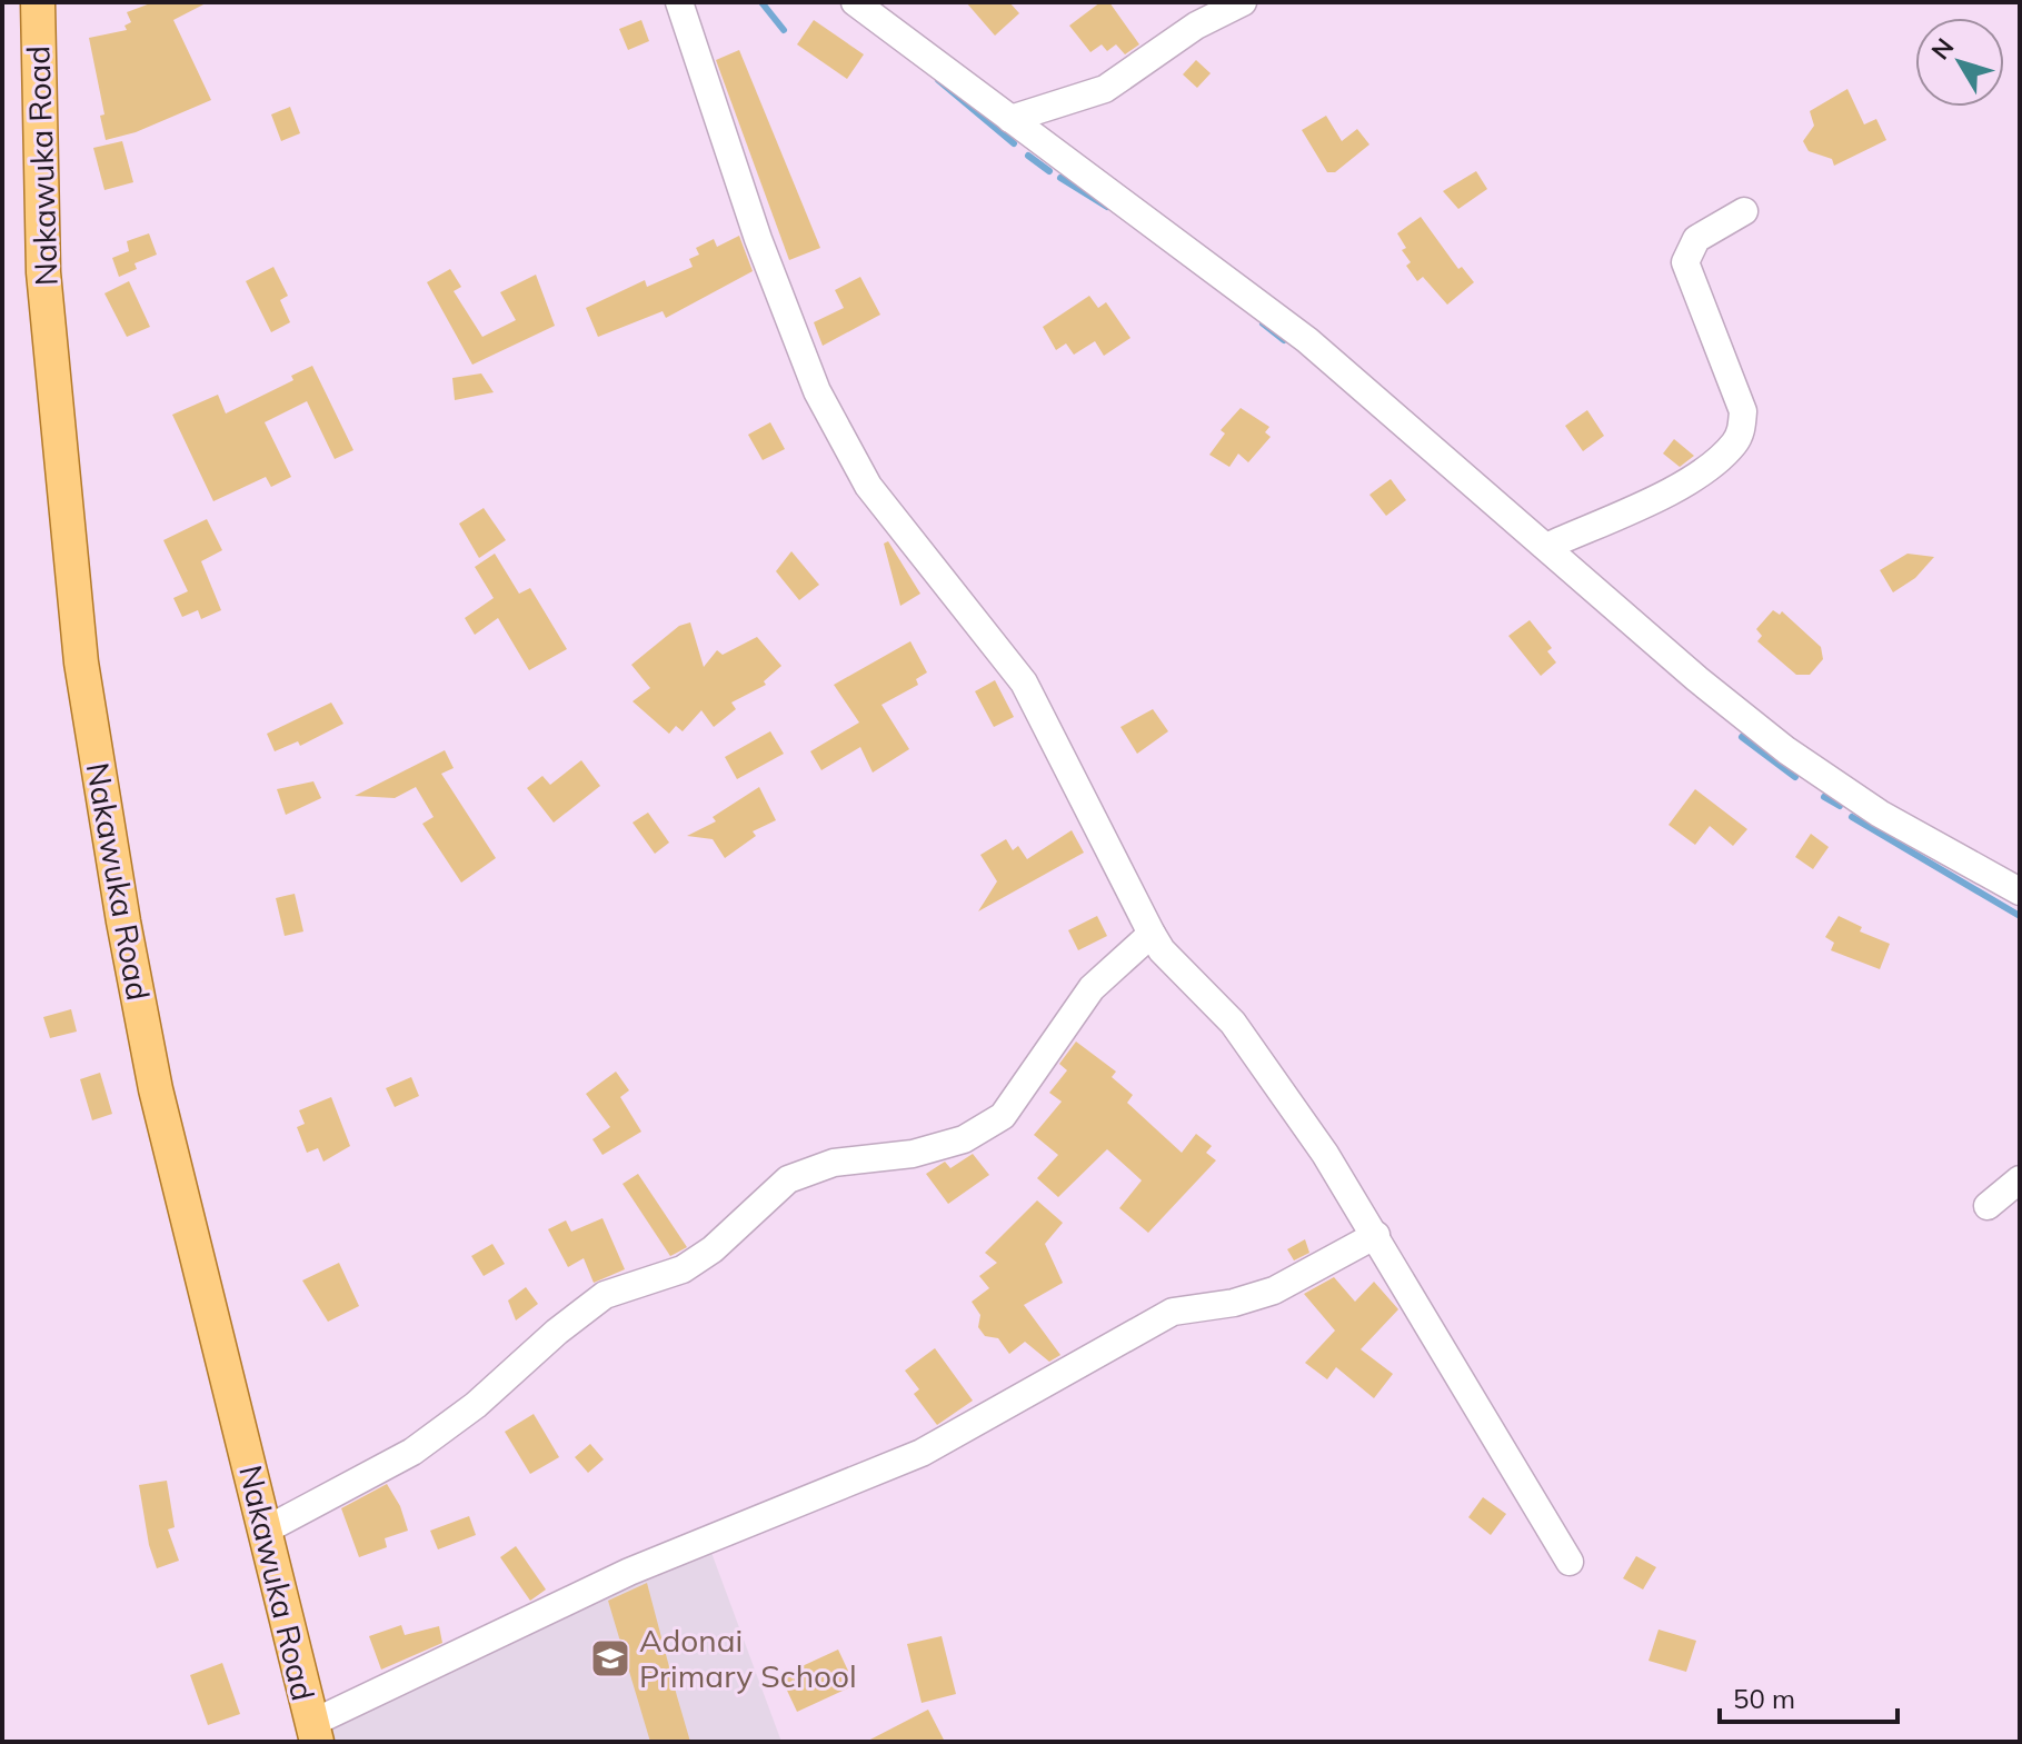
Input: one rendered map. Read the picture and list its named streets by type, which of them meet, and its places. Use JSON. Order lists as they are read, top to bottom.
{
  "streets": {
    "main road": ["Nakawuka Road"]
  },
  "places": {
    "school or university": ["Adonai Primary School"]
  },
  "scale_bar": "50 m",
  "north": "top left"
}
